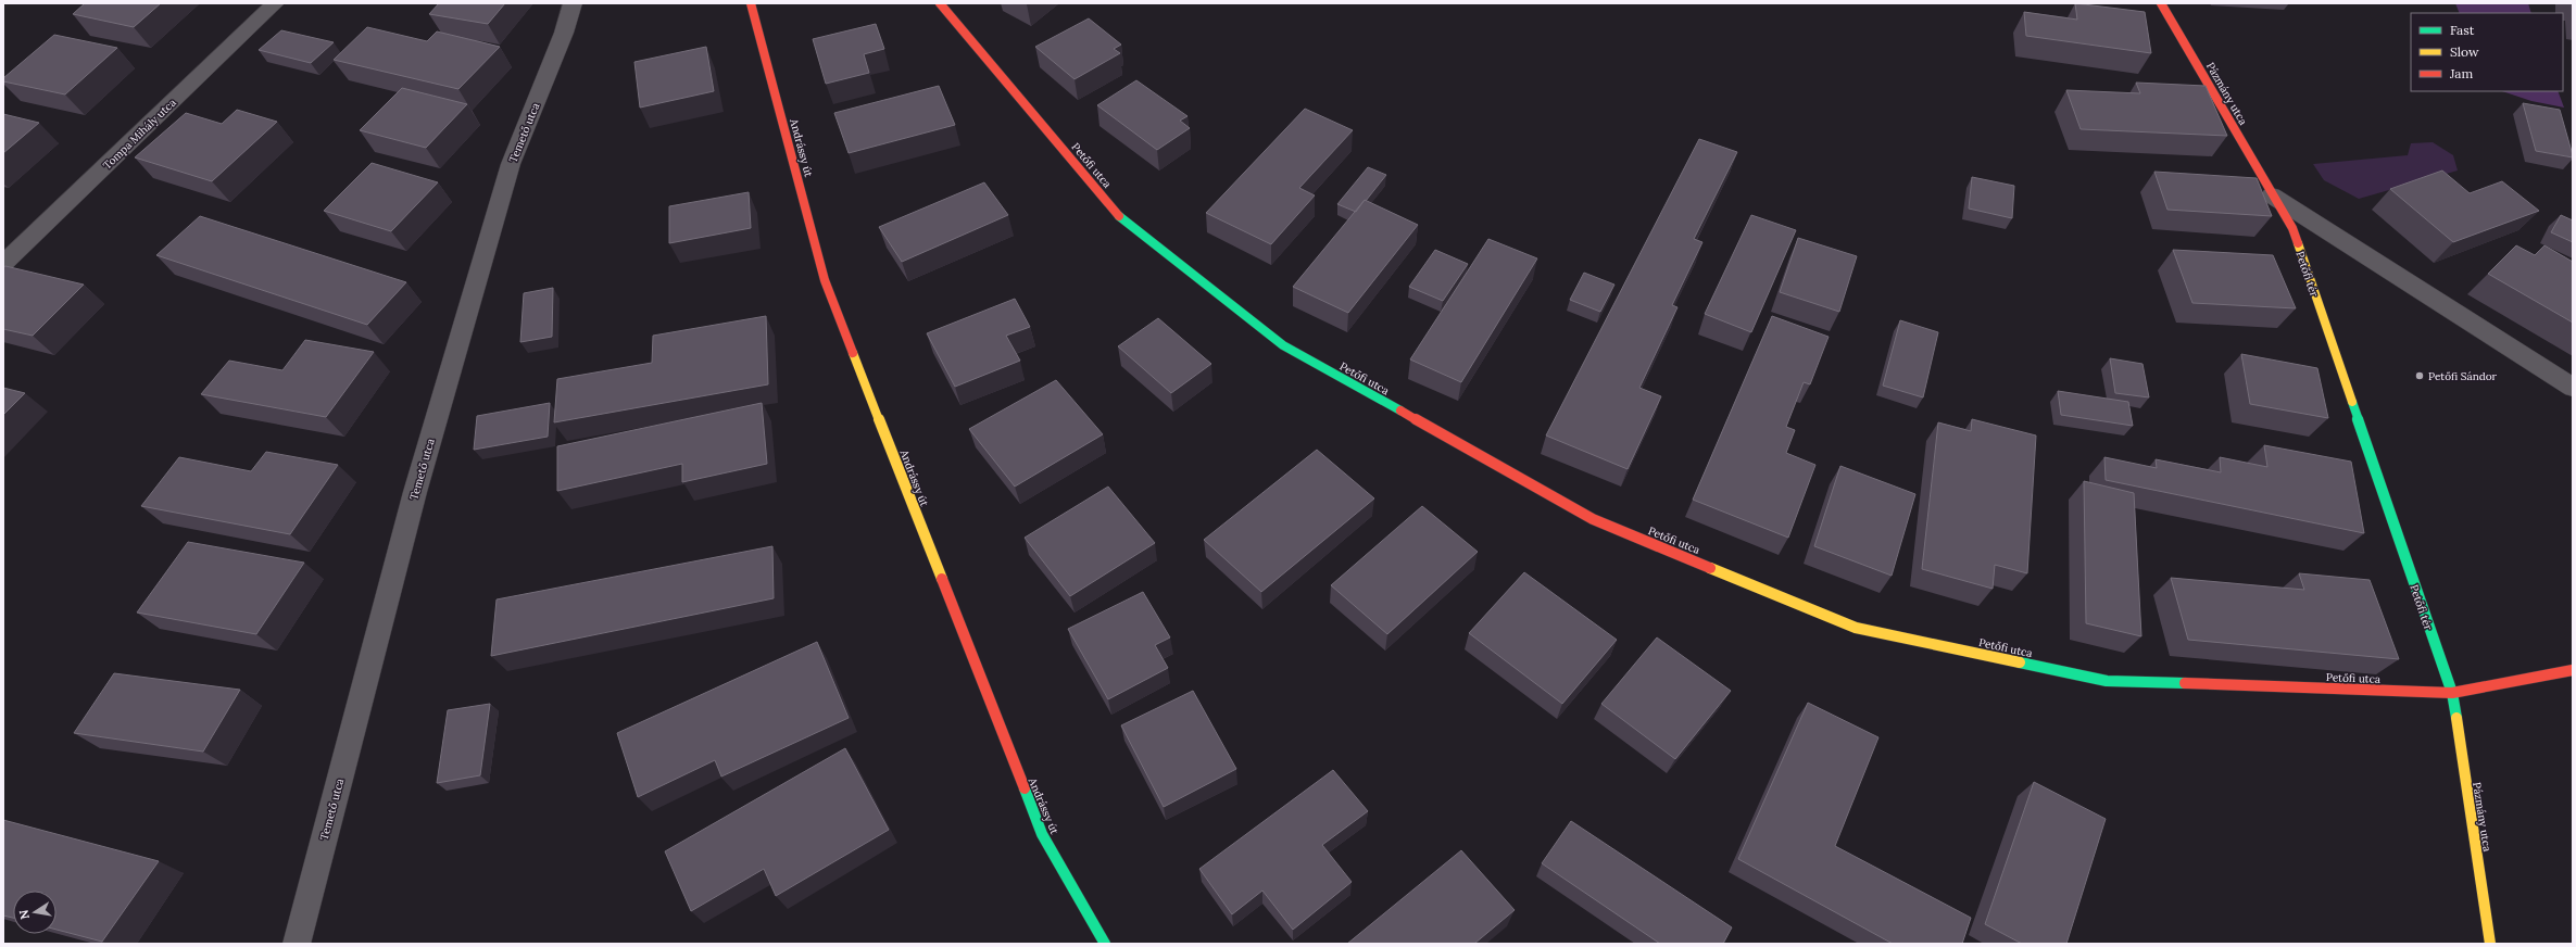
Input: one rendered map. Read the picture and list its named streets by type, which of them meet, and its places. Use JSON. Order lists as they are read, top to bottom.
{
  "streets": {
    "street": [
      "Pázmány utca",
      "Temető utca",
      "Tompa Mihály utca",
      "Andrássy út",
      "Petőfi utca",
      "Petőfi tér"
    ]
  },
  "crossings": [
    ["Pázmány utca", "Petőfi utca"],
    ["Pázmány utca", "Petőfi tér"],
    ["Petőfi utca", "Petőfi tér"]
  ],
  "places": ["Petőfi Sándor"],
  "legend": ["Fast", "Slow", "Jam"],
  "north": "left"
}
